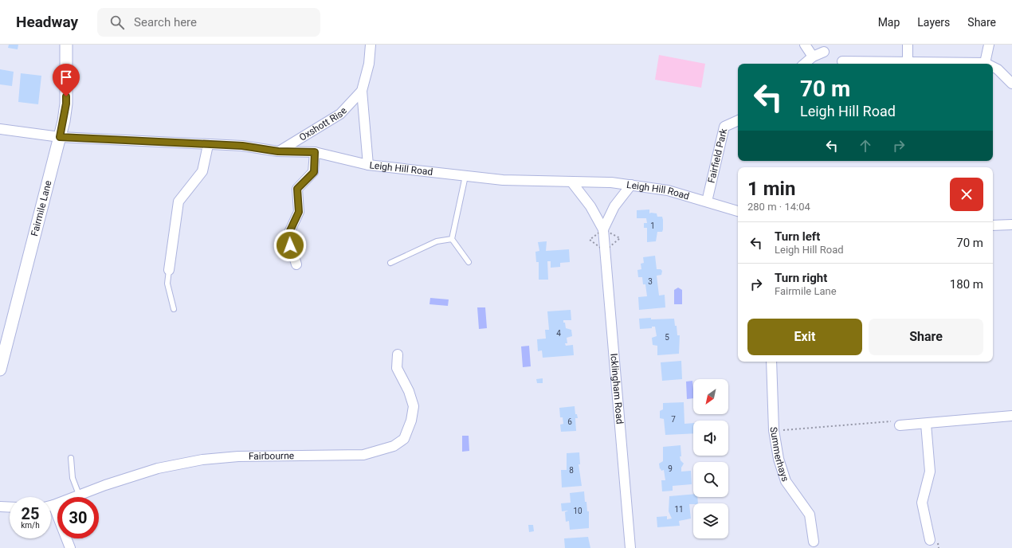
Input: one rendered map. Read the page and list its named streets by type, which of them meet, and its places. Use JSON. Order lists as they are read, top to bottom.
{
  "streets": {
    "street": [
      "Oxshott Rise",
      "Fairfield Park",
      "Leigh Hill Road",
      "Fairmile Lane",
      "Icklingham Road",
      "Summerhays",
      "Fairbourne"
    ]
  },
  "crossings": [
    ["Oxshott Rise", "Leigh Hill Road"],
    ["Fairfield Park", "Leigh Hill Road"],
    ["Leigh Hill Road", "Fairmile Lane"],
    ["Leigh Hill Road", "Icklingham Road"]
  ],
  "house_numbers": [
    "1",
    "3",
    "4",
    "5",
    "7",
    "6",
    "9",
    "8",
    "11",
    "10"
  ],
  "north": "bottom left",
  "page": {
    "header": "Headway",
    "search": "Search here",
    "nav": ["Map", "Layers", "Share"],
    "turn": ["70 m", "Leigh Hill Road"],
    "heading": ["1 min", "280 m · 14:04"],
    "list": [
      {
        "name": "Turn left",
        "note": "Leigh Hill Road",
        "value": "70 m"
      },
      {
        "name": "Turn right",
        "note": "Fairmile Lane",
        "value": "180 m"
      }
    ],
    "buttons": ["Exit", "Share"],
    "speed": "25 km/h",
    "limit": "30"
  }
}
